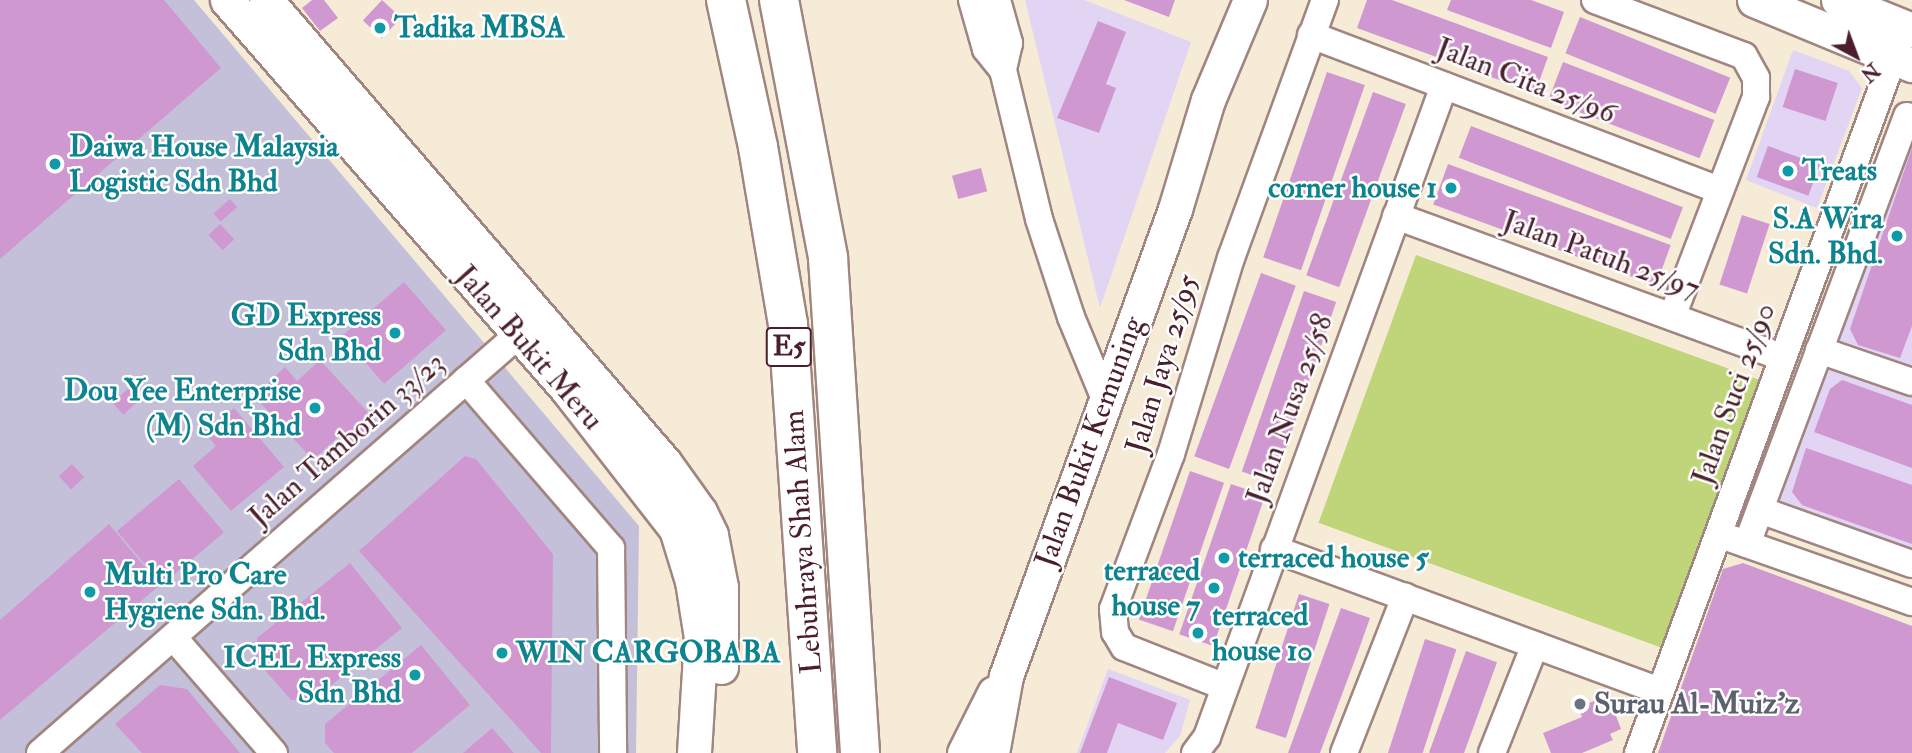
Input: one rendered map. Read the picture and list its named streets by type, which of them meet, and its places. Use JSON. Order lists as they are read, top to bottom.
{
  "streets": {
    "highway": ["E5", "Lebuhraya Shah Alam"],
    "main road": ["Jalan Bukit Meru", "Jalan Bukit Kemuning"],
    "street": [
      "Jalan Cita 25/96",
      "Jalan Patuh 25/97",
      "Jalan Jaya 25/95",
      "Jalan Suci 25/90",
      "Jalan Nusa 25/58",
      "Jalan Tamborin 33/23"
    ]
  },
  "crossings": [
    ["Jalan Cita 25/96", "Jalan Jaya 25/95"],
    ["Jalan Cita 25/96", "Jalan Nusa 25/58"],
    ["Jalan Patuh 25/97", "Jalan Suci 25/90"],
    ["Jalan Patuh 25/97", "Jalan Nusa 25/58"],
    ["Jalan Bukit Meru", "Jalan Tamborin 33/23"],
    ["Jalan Jaya 25/95", "Jalan Nusa 25/58"]
  ],
  "places": [
    "Tadika MBSA",
    "Daiwa House Malaysia Logistic Sdn Bhd",
    "Treats",
    "corner house 1",
    "S.A Wira Sdn. Bhd.",
    "GD Express Sdn Bhd",
    "Dou Yee Enterprise (M) Sdn Bhd",
    "terraced house 5",
    "terraced house 7",
    "Multi Pro Care Hygiene Sdn. Bhd.",
    "terraced house 10",
    "WIN CARGOBABA",
    "ICEL Express Sdn Bhd",
    "Surau Al-Muiz'z"
  ],
  "north": "bottom right"
}
